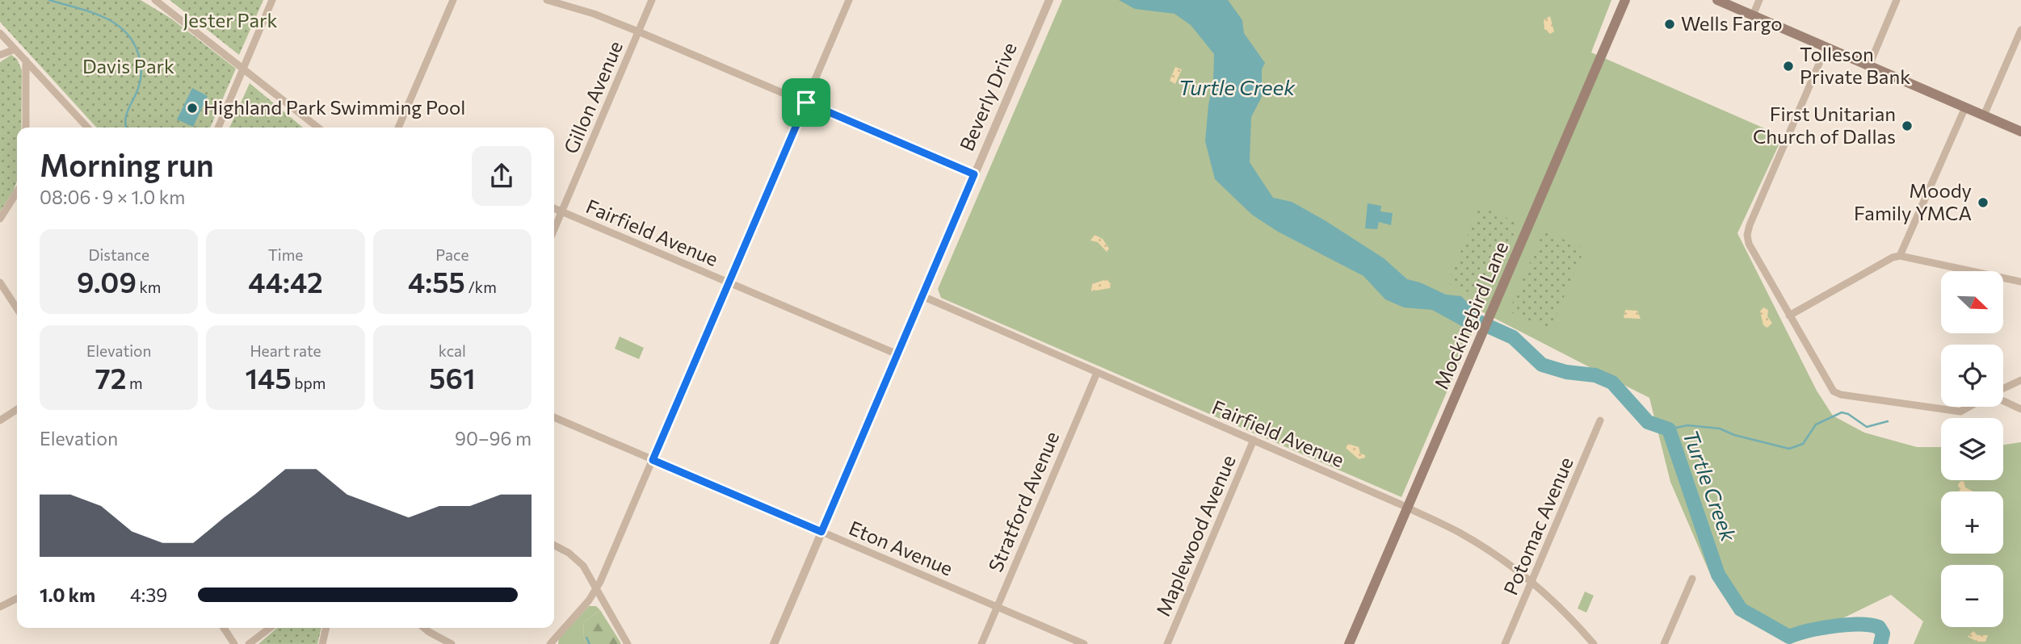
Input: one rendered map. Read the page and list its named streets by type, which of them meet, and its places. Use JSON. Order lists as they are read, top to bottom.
{
  "streets": {
    "main road": ["Mockingbird Lane"],
    "street": [
      "Beverly Drive",
      "Gillon Avenue",
      "Fairfield Avenue",
      "Stratford Avenue",
      "Potomac Avenue",
      "Maplewood Avenue",
      "Eton Avenue"
    ]
  },
  "crossings": [
    ["Beverly Drive", "Fairfield Avenue"],
    ["Beverly Drive", "Eton Avenue"],
    ["Gillon Avenue", "Fairfield Avenue"],
    ["Fairfield Avenue", "Mockingbird Lane"],
    ["Fairfield Avenue", "Stratford Avenue"],
    ["Fairfield Avenue", "Potomac Avenue"],
    ["Fairfield Avenue", "Maplewood Avenue"],
    ["Stratford Avenue", "Eton Avenue"]
  ],
  "water": ["Turtle Creek"],
  "parks": ["Jester Park", "Davis Park"],
  "places": [
    "Wells Fargo",
    "Tolleson Private Bank",
    "Highland Park Swimming Pool",
    "First Unitarian Church of Dallas",
    "Moody Family YMCA"
  ],
  "north": "bottom right",
  "page": {
    "heading": ["Morning run", "08:06 · 9 × 1.0 km"],
    "stats": [
      ["Distance", "9.09 km"],
      ["Time", "44:42"],
      ["Pace", "4:55 /km"],
      ["Elevation", "72 m"],
      ["Heart rate", "145 bpm"],
      ["kcal", "561"]
    ],
    "map_buttons": ["+", "−"],
    "chart": ["Elevation", "90–96 m"],
    "list": [
      {
        "name": "1.0 km",
        "note": "4:39"
      }
    ]
  }
}
